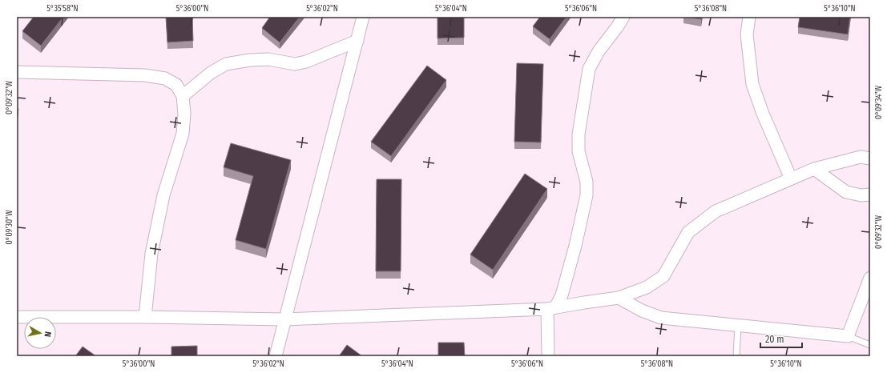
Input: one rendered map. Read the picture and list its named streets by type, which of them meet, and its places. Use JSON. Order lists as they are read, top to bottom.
{
  "scale_bar": "20 m",
  "north": "right",
  "coordinates": [
    "5°35'58\"N",
    "5°36'00\"N",
    "5°36'02\"N",
    "5°36'04\"N",
    "5°36'06\"N",
    "5°36'08\"N",
    "5°36'10\"N",
    "0°09'32\"W",
    "0°09'34\"W",
    "0°09'30\"W"
  ]
}
